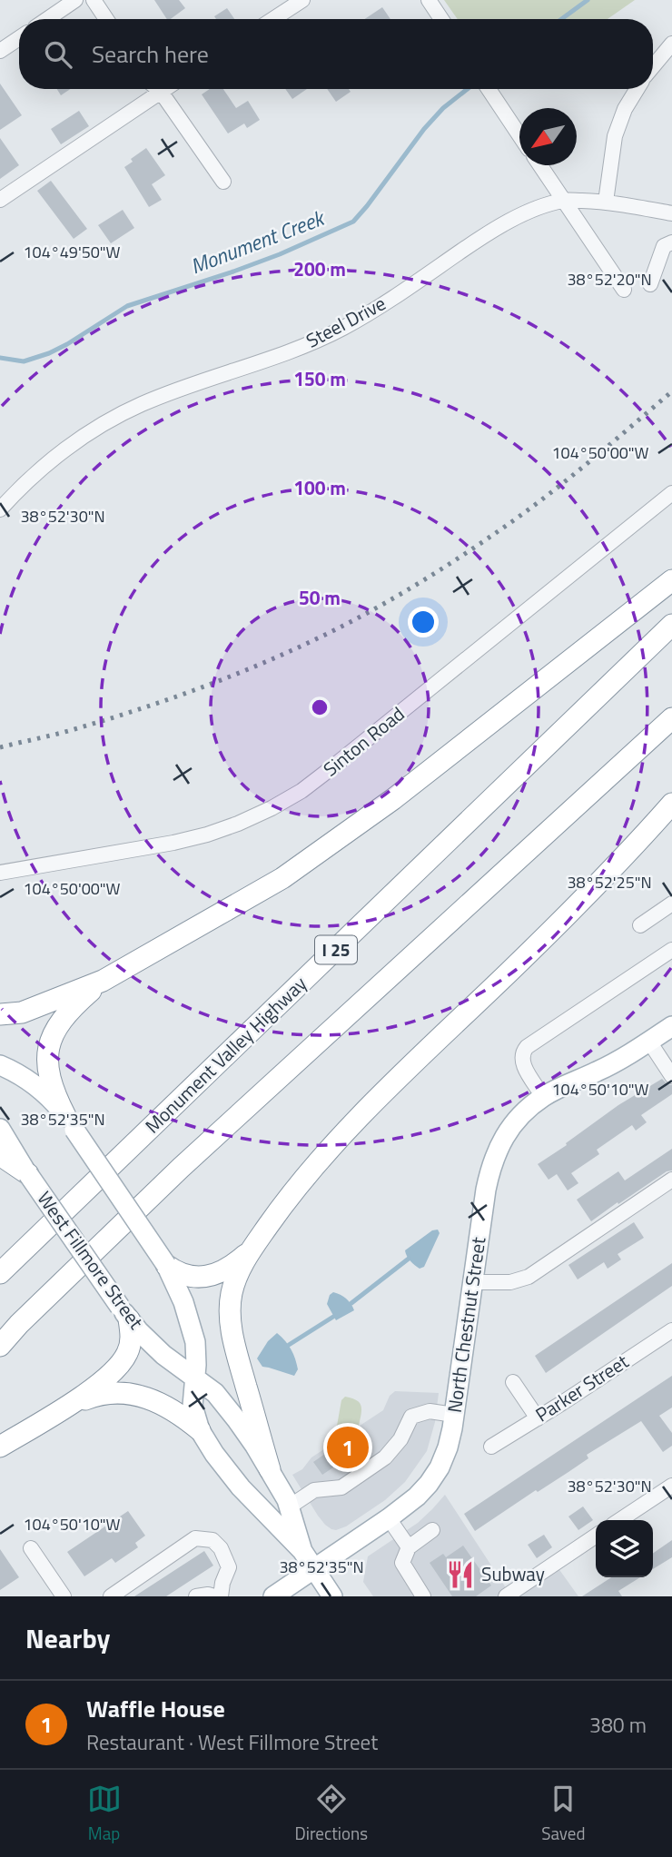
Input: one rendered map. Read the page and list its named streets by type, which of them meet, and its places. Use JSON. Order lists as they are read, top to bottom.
{
  "streets": {
    "highway": ["I 25", "Monument Valley Highway"],
    "main road": ["West Fillmore Street", "North Chestnut Street"],
    "street": ["Steel Drive", "Sinton Road", "Parker Street"]
  },
  "crossings": [
    ["West Fillmore Street", "North Chestnut Street"]
  ],
  "water": ["Monument Creek"],
  "places": {
    "restaurant": ["Subway"]
  },
  "north": "bottom left",
  "page": {
    "search": "Search here",
    "pins": "1",
    "heading": "Nearby",
    "list": [
      {
        "mark": "1",
        "name": "Waffle House",
        "note": "Restaurant · West Fillmore Street",
        "value": "380 m"
      }
    ],
    "nav": ["Map", "Directions", "Saved"]
  },
  "coordinates": [
    "104°49'50\"W",
    "38°52'20\"N",
    "104°50'00\"W",
    "38°52'30\"N",
    "38°52'25\"N",
    "104°50'10\"W",
    "38°52'35\"N"
  ],
  "rings": [
    "200 m",
    "150 m",
    "100 m",
    "50 m"
  ]
}
